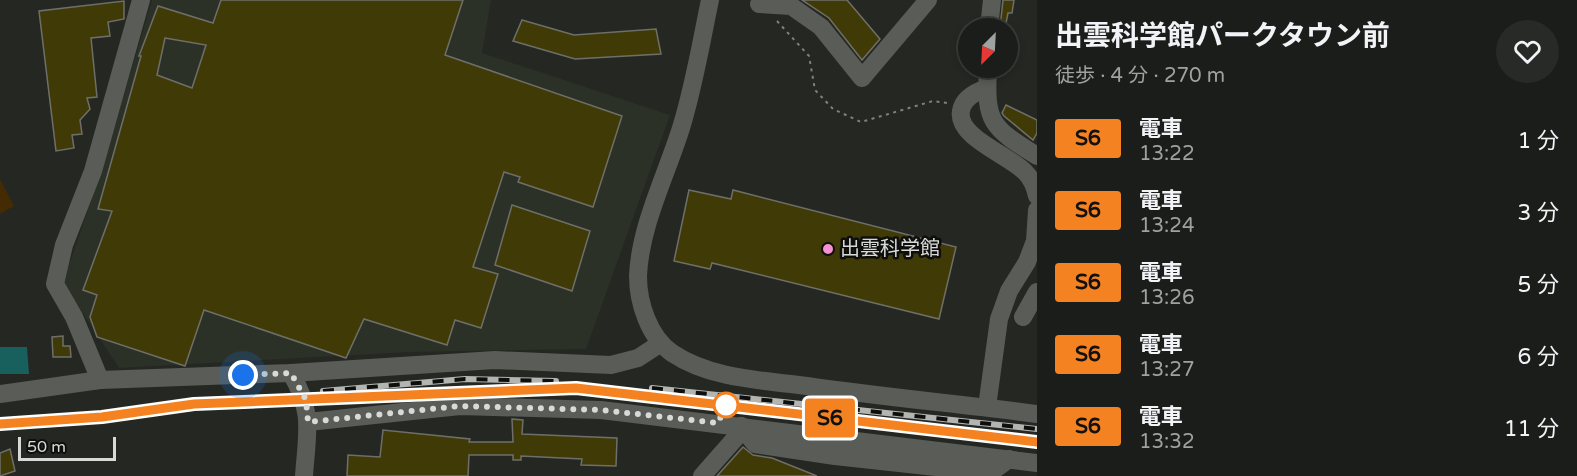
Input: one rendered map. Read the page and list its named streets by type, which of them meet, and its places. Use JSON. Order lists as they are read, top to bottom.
{
  "places": ["出雲科学館"],
  "scale_bar": "50 m",
  "north": "bottom left",
  "page": {
    "on_map": "S6",
    "heading": ["出雲科学館パークタウン前", "徒歩 · 4 分 · 270 m"],
    "list": [
      {
        "mark": "S6",
        "name": "電車",
        "note": "13:22",
        "value": "1 分"
      },
      {
        "mark": "S6",
        "name": "電車",
        "note": "13:24",
        "value": "3 分"
      },
      {
        "mark": "S6",
        "name": "電車",
        "note": "13:26",
        "value": "5 分"
      },
      {
        "mark": "S6",
        "name": "電車",
        "note": "13:27",
        "value": "6 分"
      },
      {
        "mark": "S6",
        "name": "電車",
        "note": "13:32",
        "value": "11 分"
      }
    ],
    "scale": "50 m"
  }
}
